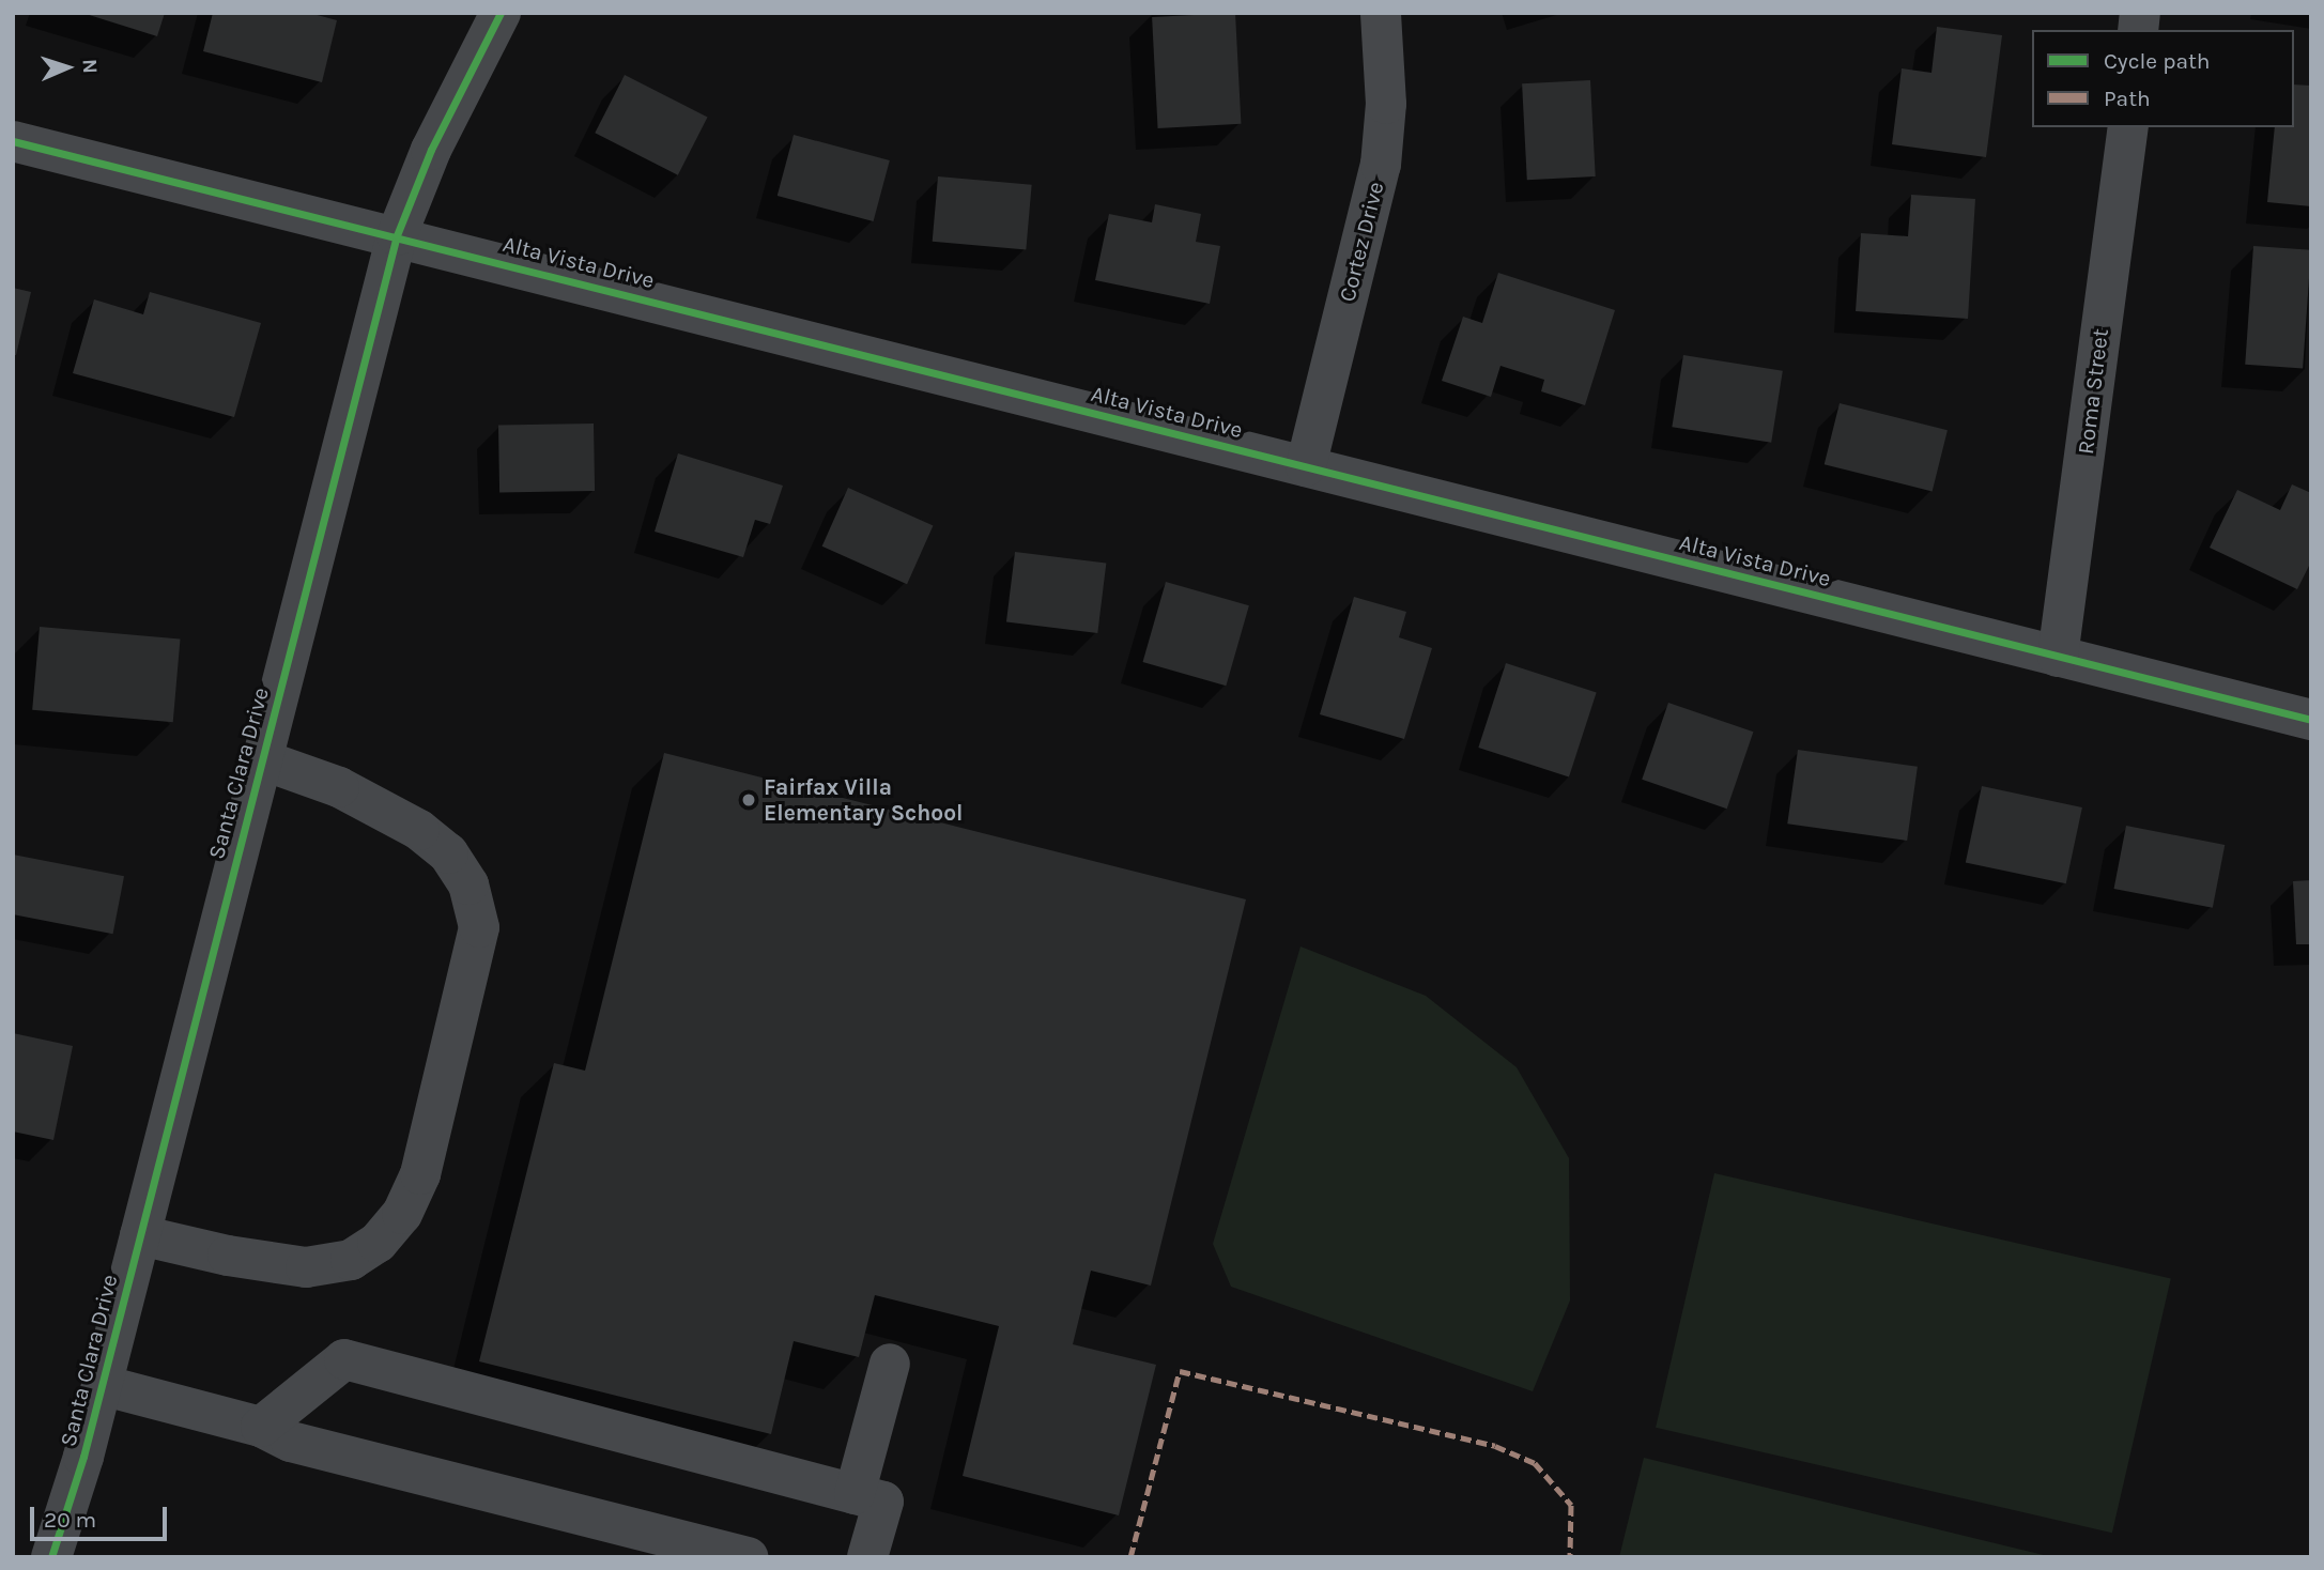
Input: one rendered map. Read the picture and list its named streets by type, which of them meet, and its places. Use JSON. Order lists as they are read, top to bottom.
{
  "streets": {
    "street": [
      "Cortez Drive",
      "Alta Vista Drive",
      "Roma Street",
      "Santa Clara Drive"
    ]
  },
  "crossings": [
    ["Cortez Drive", "Alta Vista Drive"],
    ["Alta Vista Drive", "Roma Street"],
    ["Alta Vista Drive", "Santa Clara Drive"]
  ],
  "places": ["Fairfax Villa Elementary School"],
  "legend": ["Cycle path", "Path"],
  "scale_bar": "20 m",
  "north": "right"
}
